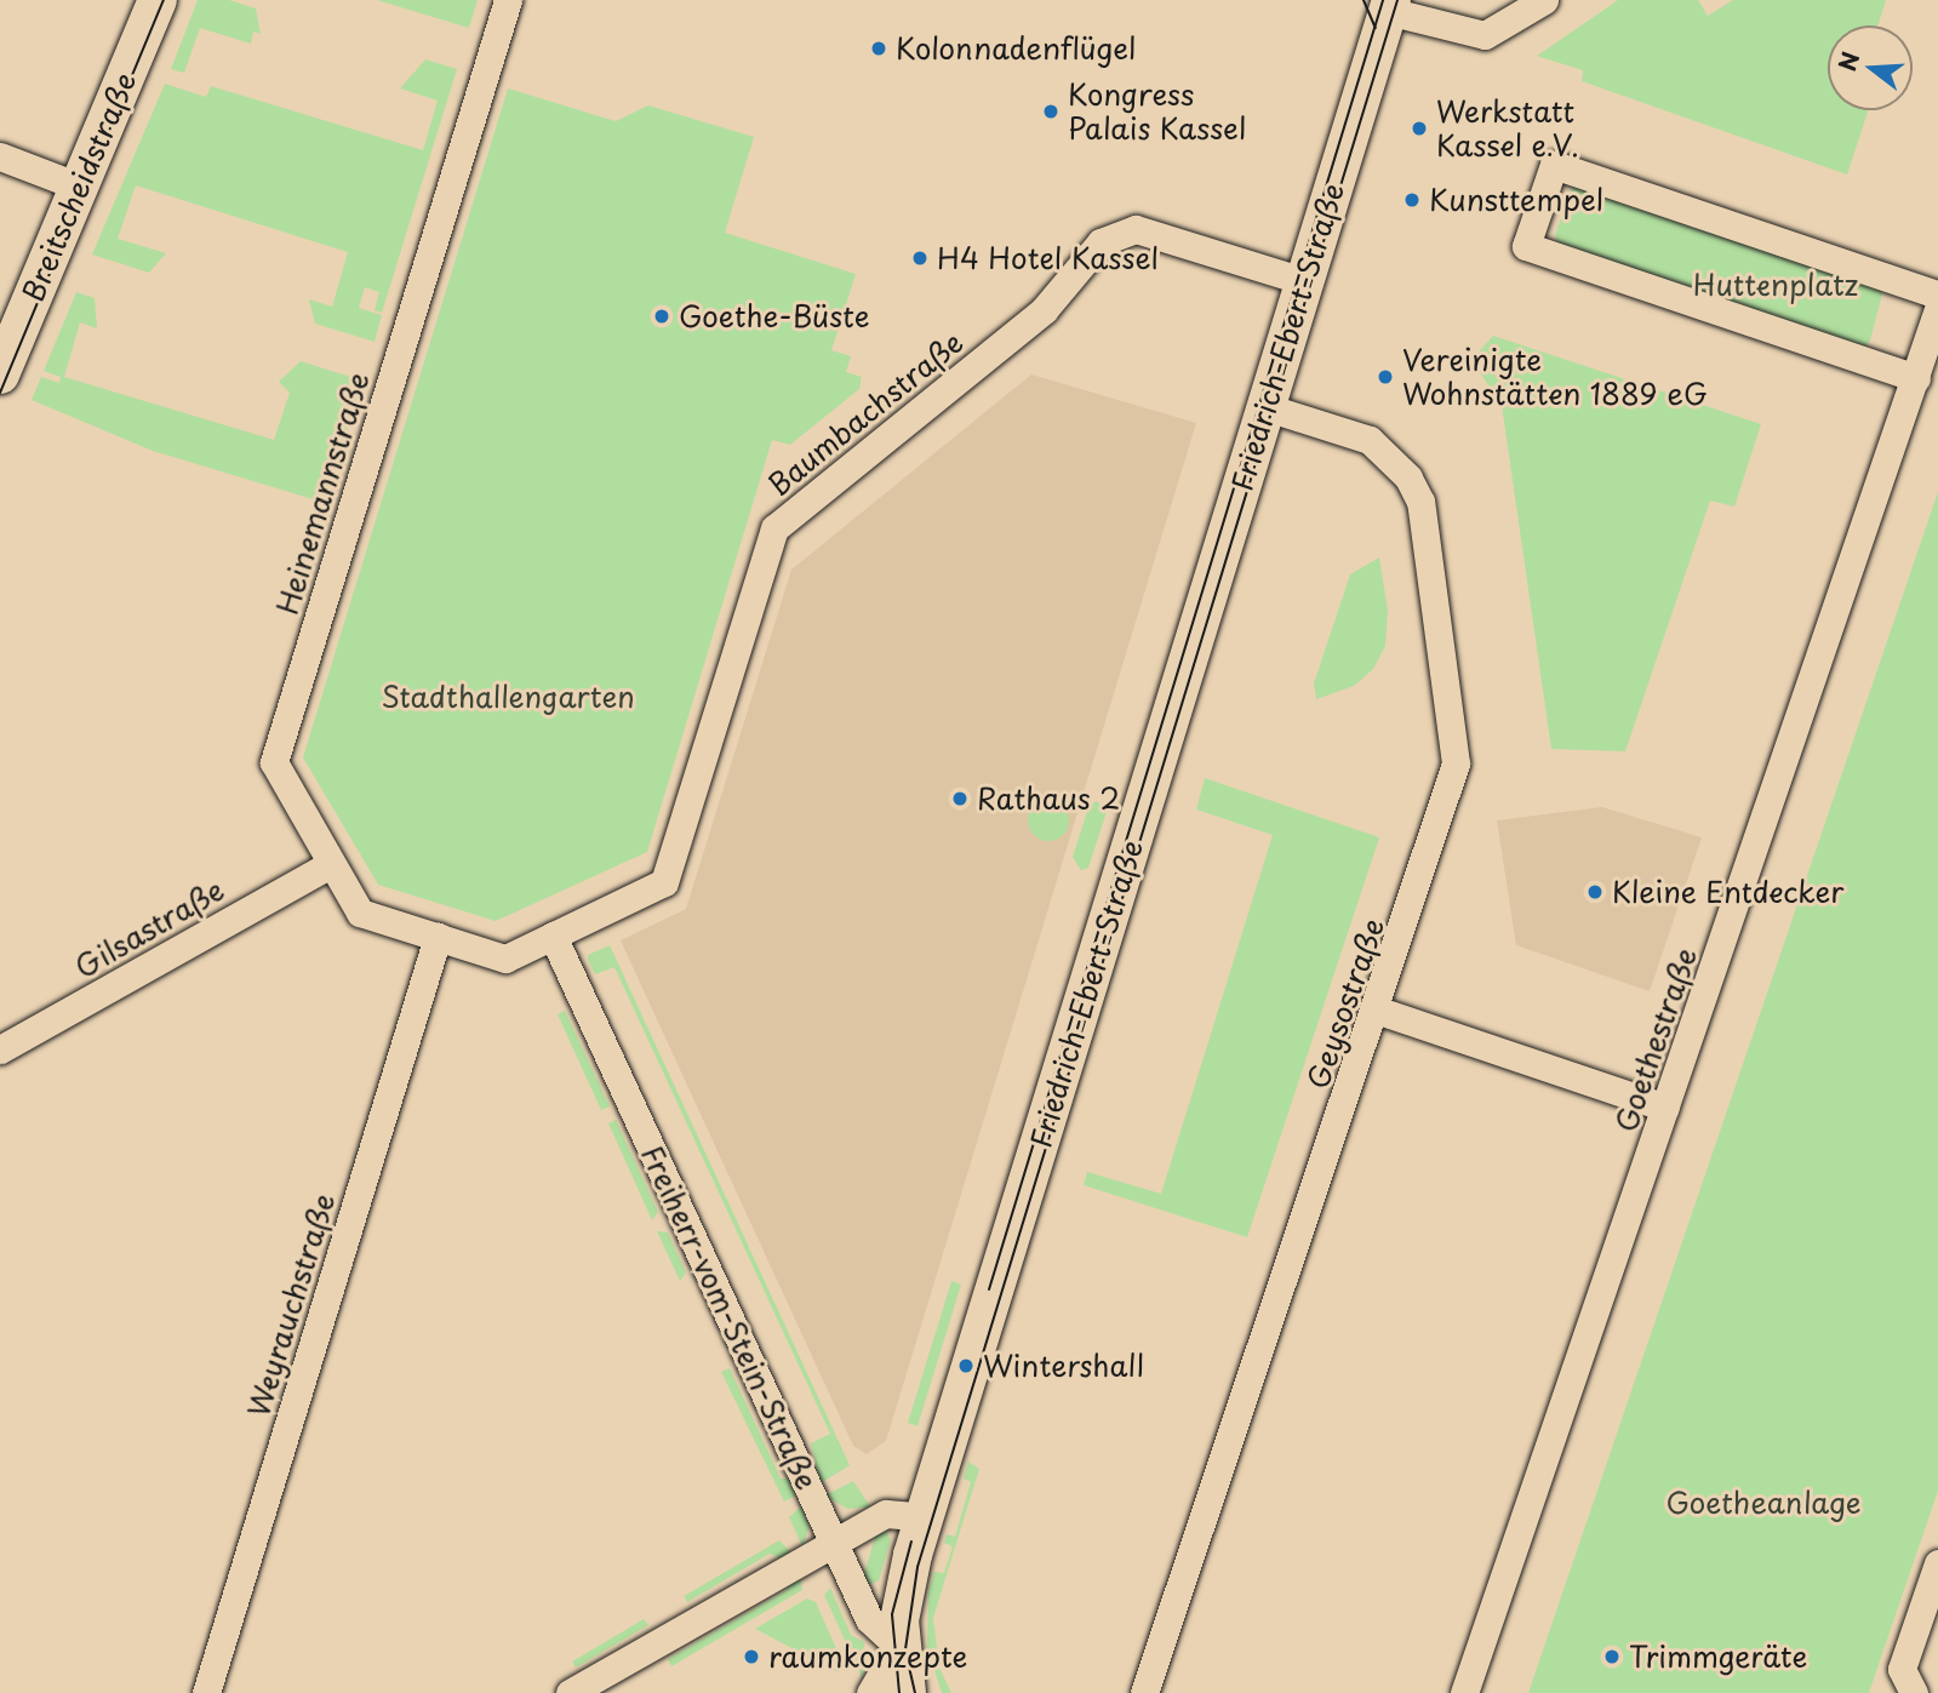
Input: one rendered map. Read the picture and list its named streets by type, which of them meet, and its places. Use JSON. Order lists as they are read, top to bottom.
{
  "streets": {
    "street": [
      "Breitscheidstraße",
      "Friedrich-Ebert-Straße",
      "Baumbachstraße",
      "Heinemannstraße",
      "Gilsastraße",
      "Geysostraße",
      "Goethestraße",
      "Weyrauchstraße",
      "Freiherr-vom-Stein-Straße"
    ]
  },
  "crossings": [
    ["Friedrich-Ebert-Straße", "Baumbachstraße"],
    ["Friedrich-Ebert-Straße", "Geysostraße"],
    ["Friedrich-Ebert-Straße", "Freiherr-vom-Stein-Straße"],
    ["Baumbachstraße", "Heinemannstraße"],
    ["Baumbachstraße", "Weyrauchstraße"],
    ["Baumbachstraße", "Freiherr-vom-Stein-Straße"],
    ["Heinemannstraße", "Gilsastraße"],
    ["Heinemannstraße", "Weyrauchstraße"]
  ],
  "parks": ["Huttenplatz", "Stadthallengarten", "Goetheanlage"],
  "places": [
    "Kolonnadenflügel",
    "Kongress Palais Kassel",
    "Werkstatt Kassel e.V.",
    "Kunsttempel",
    "H4 Hotel Kassel",
    "Goethe-Büste",
    "Vereinigte Wohnstätten 1889 eG",
    "Rathaus 2",
    "Kleine Entdecker",
    "Wintershall",
    "raumkonzepte",
    "Trimmgeräte"
  ],
  "north": "left"
}
